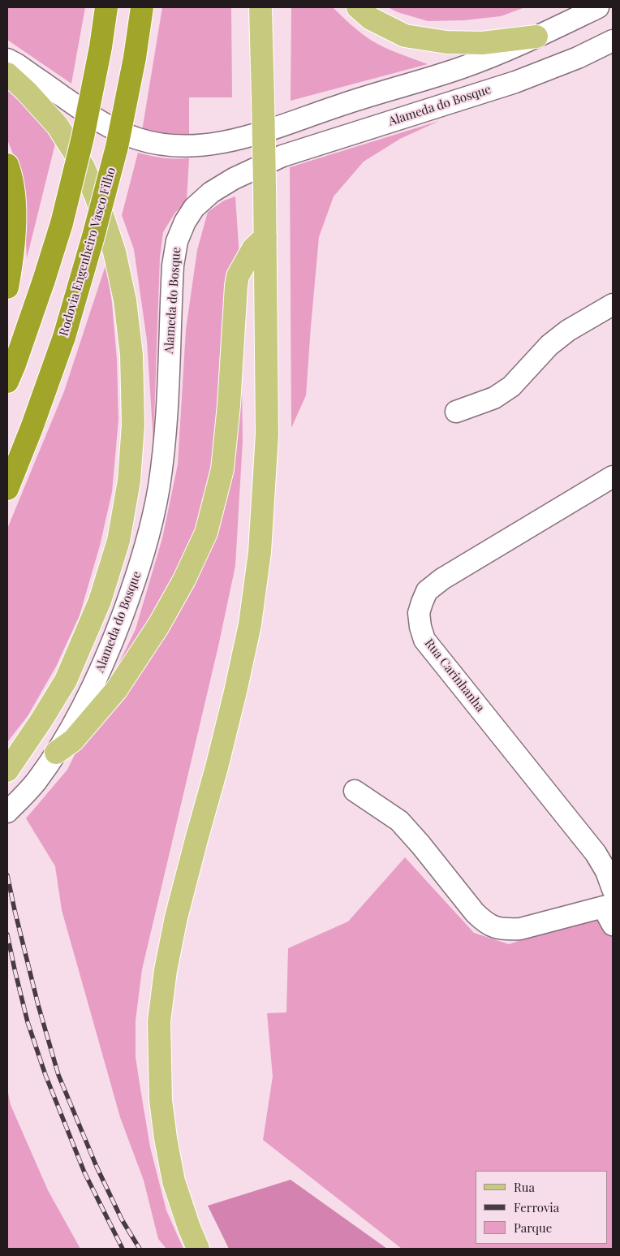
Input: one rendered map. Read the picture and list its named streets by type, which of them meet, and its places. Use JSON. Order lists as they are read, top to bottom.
{
  "streets": {
    "highway": ["Rodovia Engenheiro Vasco Filho"],
    "street": ["Alameda do Bosque", "Rua Carinhanha"]
  },
  "legend": ["Rua", "Ferrovia", "Parque"]
}
